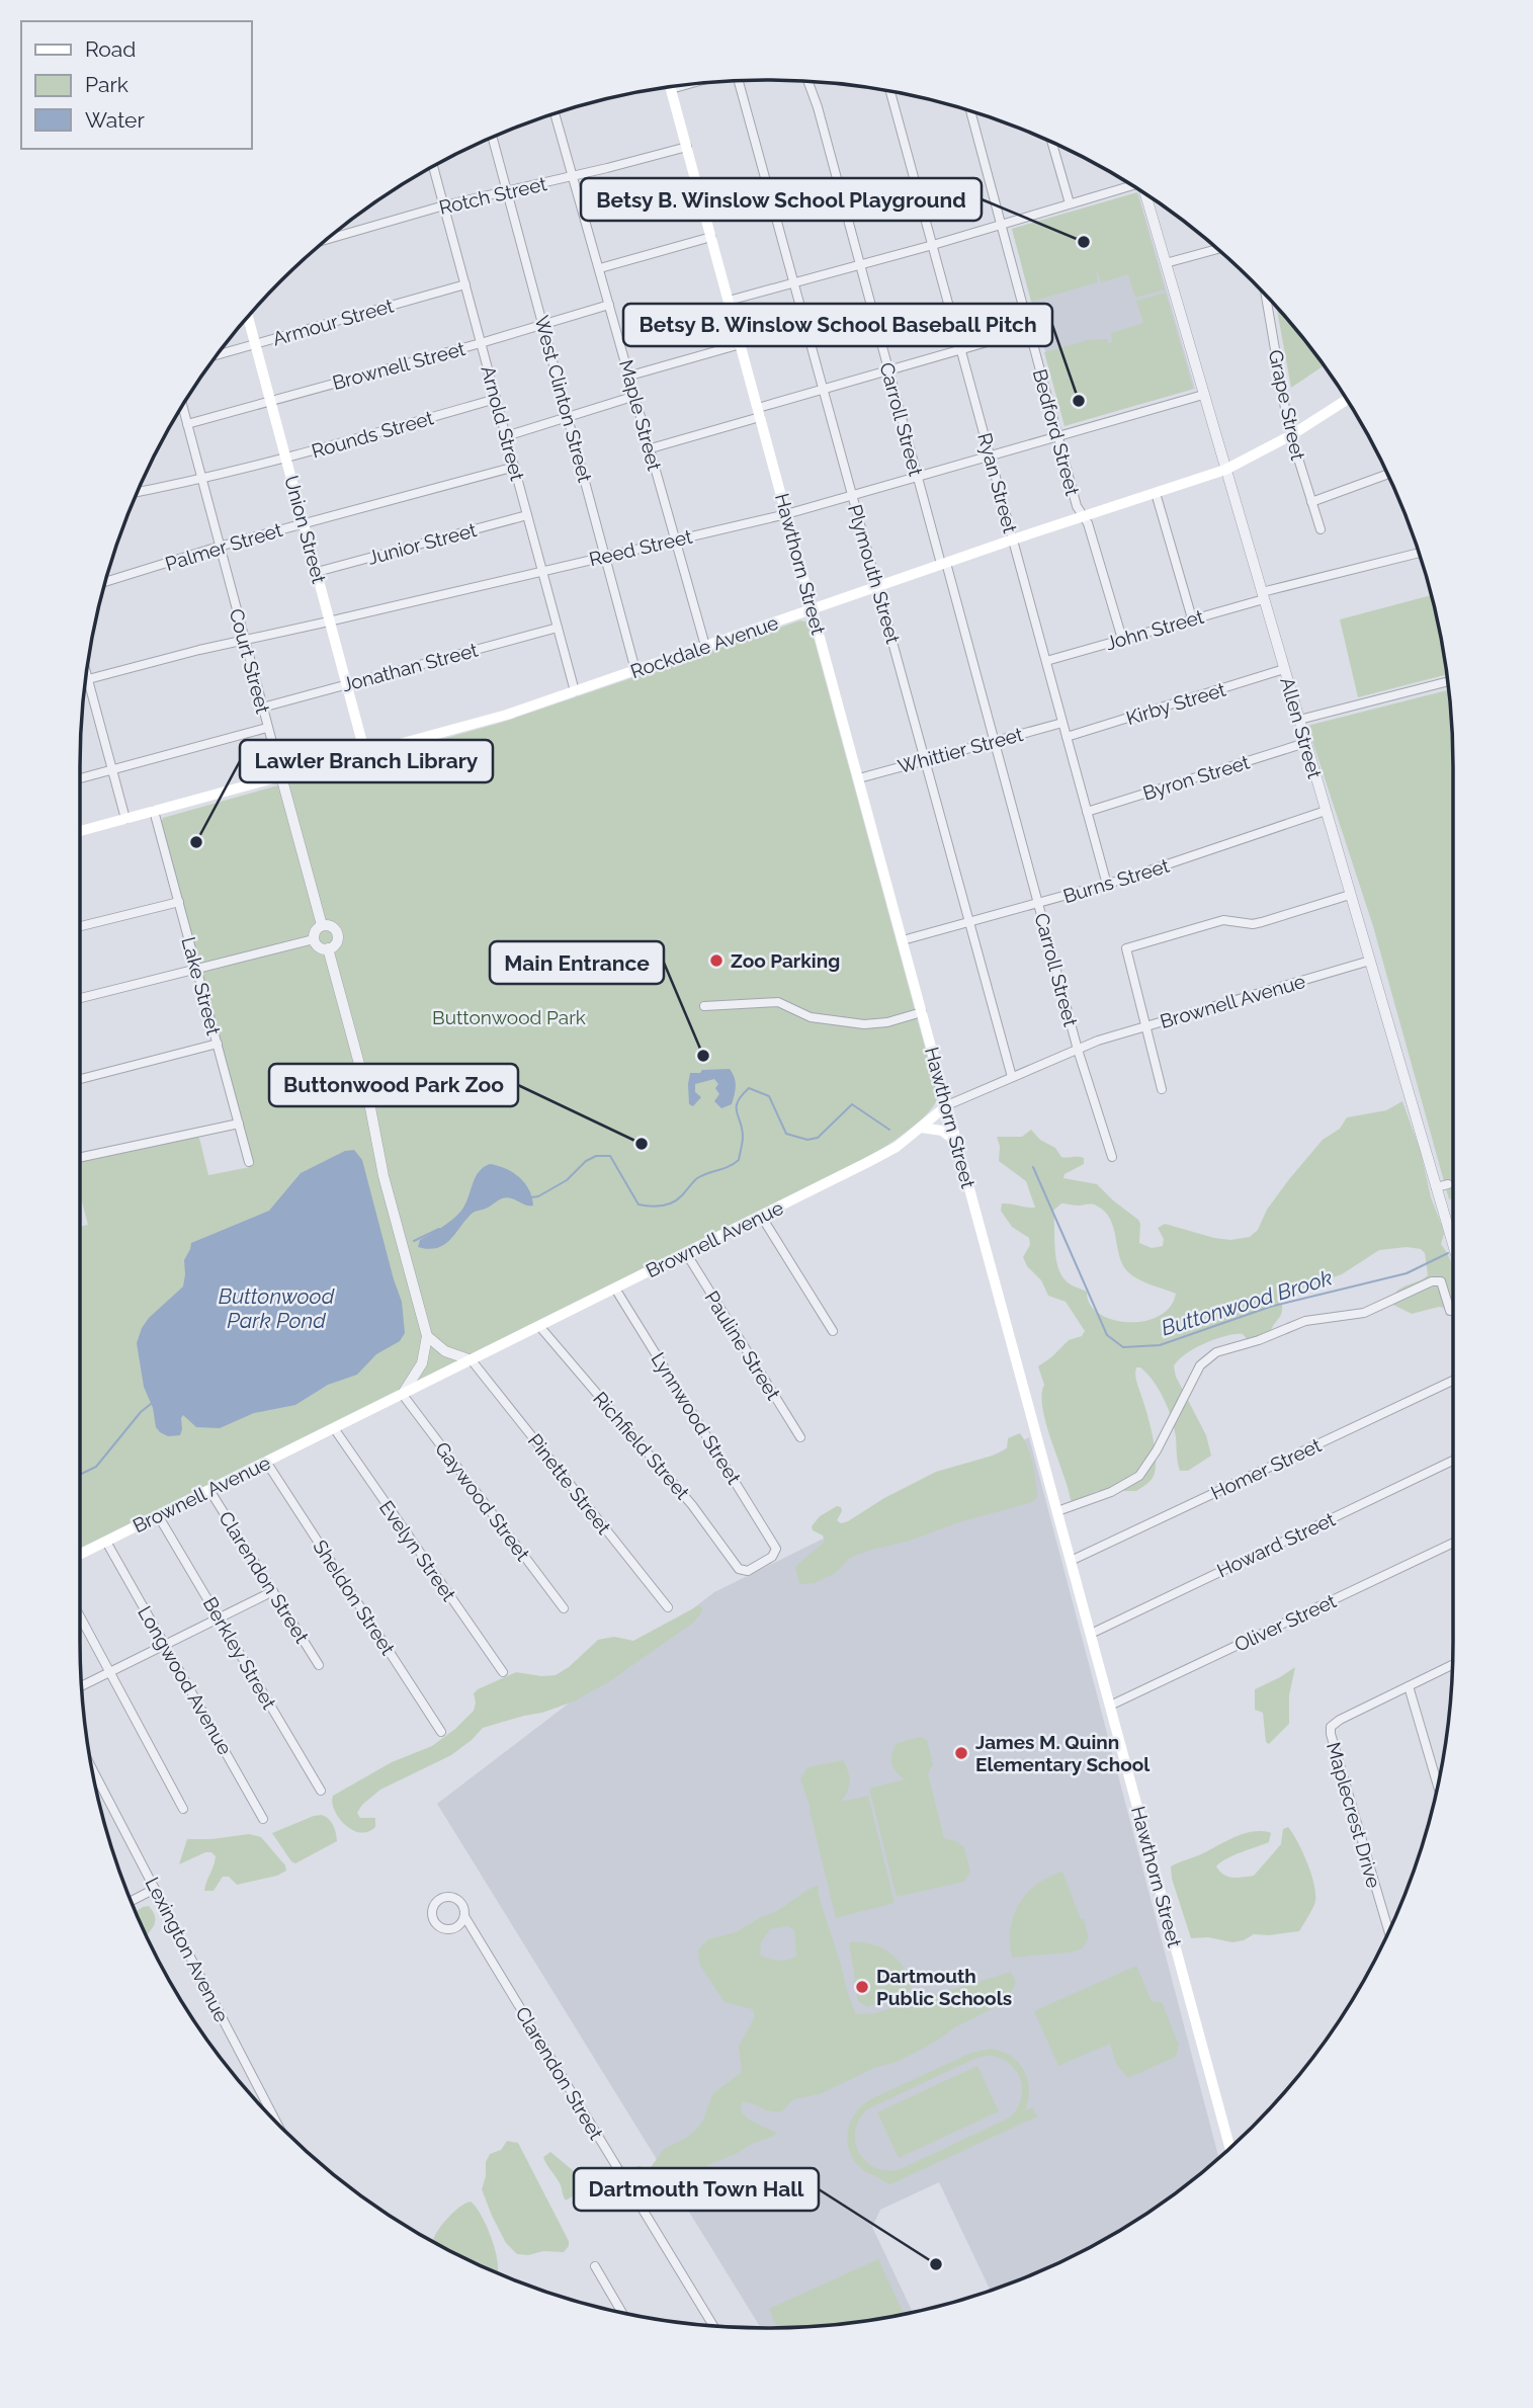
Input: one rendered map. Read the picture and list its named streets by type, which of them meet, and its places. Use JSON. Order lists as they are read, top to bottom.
{
  "streets": {
    "main road": [
      "Union Street",
      "Hawthorn Street",
      "Rockdale Avenue",
      "Brownell Avenue"
    ],
    "street": [
      "Rotch Street",
      "Armour Street",
      "Brownell Street",
      "West Clinton Street",
      "Grape Street",
      "Maple Street",
      "Carroll Street",
      "Arnold Street",
      "Bedford Street",
      "Rounds Street",
      "Ryan Street",
      "Junior Street",
      "Palmer Street",
      "Reed Street",
      "Plymouth Street",
      "John Street",
      "Court Street",
      "Jonathan Street",
      "Kirby Street",
      "Allen Street",
      "Whittier Street",
      "Byron Street",
      "Burns Street",
      "Lake Street",
      "Pauline Street",
      "Lynnwood Street",
      "Richfield Street",
      "Homer Street",
      "Pinette Street",
      "Gaywood Street",
      "Howard Street",
      "Evelyn Street",
      "Clarendon Street",
      "Sheldon Street",
      "Oliver Street",
      "Berkley Street",
      "Longwood Avenue",
      "Maplecrest Drive",
      "Lexington Avenue"
    ]
  },
  "crossings": [
    ["Rotch Street", "West Clinton Street"],
    ["Rotch Street", "Maple Street"],
    ["Rotch Street", "Arnold Street"],
    ["Rotch Street", "Hawthorn Street"],
    ["Armour Street", "Arnold Street"],
    ["Armour Street", "Union Street"],
    ["Brownell Street", "West Clinton Street"],
    ["Brownell Street", "Maple Street"],
    ["Brownell Street", "Arnold Street"],
    ["Brownell Street", "Union Street"],
    ["Brownell Street", "Court Street"],
    ["West Clinton Street", "Reed Street"],
    ["West Clinton Street", "Rockdale Avenue"],
    ["Grape Street", "Rockdale Avenue"],
    ["Maple Street", "Reed Street"],
    ["Maple Street", "Rockdale Avenue"],
    ["Carroll Street", "Reed Street"],
    ["Carroll Street", "Rockdale Avenue"],
    ["Carroll Street", "Whittier Street"],
    ["Carroll Street", "Burns Street"],
    ["Carroll Street", "Brownell Avenue"],
    ["Arnold Street", "Rounds Street"],
    ["Arnold Street", "Junior Street"],
    ["Arnold Street", "Palmer Street"],
    ["Arnold Street", "Reed Street"],
    ["Arnold Street", "Rockdale Avenue"],
    ["Arnold Street", "Jonathan Street"],
    ["Bedford Street", "Reed Street"],
    ["Bedford Street", "John Street"],
    ["Bedford Street", "Rockdale Avenue"],
    ["Rounds Street", "Union Street"],
    ["Rounds Street", "Court Street"],
    ["Ryan Street", "Reed Street"],
    ["Ryan Street", "John Street"],
    ["Ryan Street", "Rockdale Avenue"],
    ["Ryan Street", "Kirby Street"],
    ["Ryan Street", "Whittier Street"],
    ["Ryan Street", "Byron Street"],
    ["Ryan Street", "Burns Street"],
    ["Union Street", "Junior Street"],
    ["Union Street", "Palmer Street"],
    ["Union Street", "Reed Street"],
    ["Union Street", "Rockdale Avenue"],
    ["Union Street", "Jonathan Street"],
    ["Palmer Street", "Court Street"],
    ["Reed Street", "Hawthorn Street"],
    ["Reed Street", "Plymouth Street"],
    ["Reed Street", "Court Street"],
    ["Reed Street", "Allen Street"],
    ["Hawthorn Street", "Rockdale Avenue"],
    ["Hawthorn Street", "Whittier Street"],
    ["Hawthorn Street", "Burns Street"],
    ["Hawthorn Street", "Brownell Avenue"],
    ["Hawthorn Street", "Homer Street"],
    ["Hawthorn Street", "Howard Street"],
    ["Hawthorn Street", "Oliver Street"],
    ["Plymouth Street", "Rockdale Avenue"],
    ["Plymouth Street", "Whittier Street"],
    ["Plymouth Street", "Burns Street"],
    ["Plymouth Street", "Brownell Avenue"],
    ["John Street", "Allen Street"],
    ["Rockdale Avenue", "Court Street"],
    ["Rockdale Avenue", "Allen Street"],
    ["Rockdale Avenue", "Lake Street"],
    ["Court Street", "Jonathan Street"],
    ["Kirby Street", "Allen Street"],
    ["Allen Street", "Byron Street"],
    ["Allen Street", "Burns Street"],
    ["Allen Street", "Brownell Avenue"],
    ["Brownell Avenue", "Pauline Street"],
    ["Brownell Avenue", "Lynnwood Street"],
    ["Brownell Avenue", "Richfield Street"],
    ["Brownell Avenue", "Pinette Street"],
    ["Brownell Avenue", "Gaywood Street"],
    ["Brownell Avenue", "Evelyn Street"],
    ["Brownell Avenue", "Clarendon Street"],
    ["Brownell Avenue", "Sheldon Street"],
    ["Brownell Avenue", "Berkley Street"],
    ["Brownell Avenue", "Longwood Avenue"],
    ["Lynnwood Street", "Richfield Street"]
  ],
  "water": ["Buttonwood Park Pond", "Buttonwood Brook"],
  "parks": ["Buttonwood Park"],
  "places": [
    "Betsy B. Winslow School Playground",
    "Betsy B. Winslow School Baseball Pitch",
    "Lawler Branch Library",
    "Zoo Parking",
    "Main Entrance",
    "Buttonwood Park Zoo",
    "James M. Quinn Elementary School",
    "Dartmouth Public Schools",
    "Dartmouth Town Hall"
  ],
  "legend": ["Road", "Park", "Water"]
}
